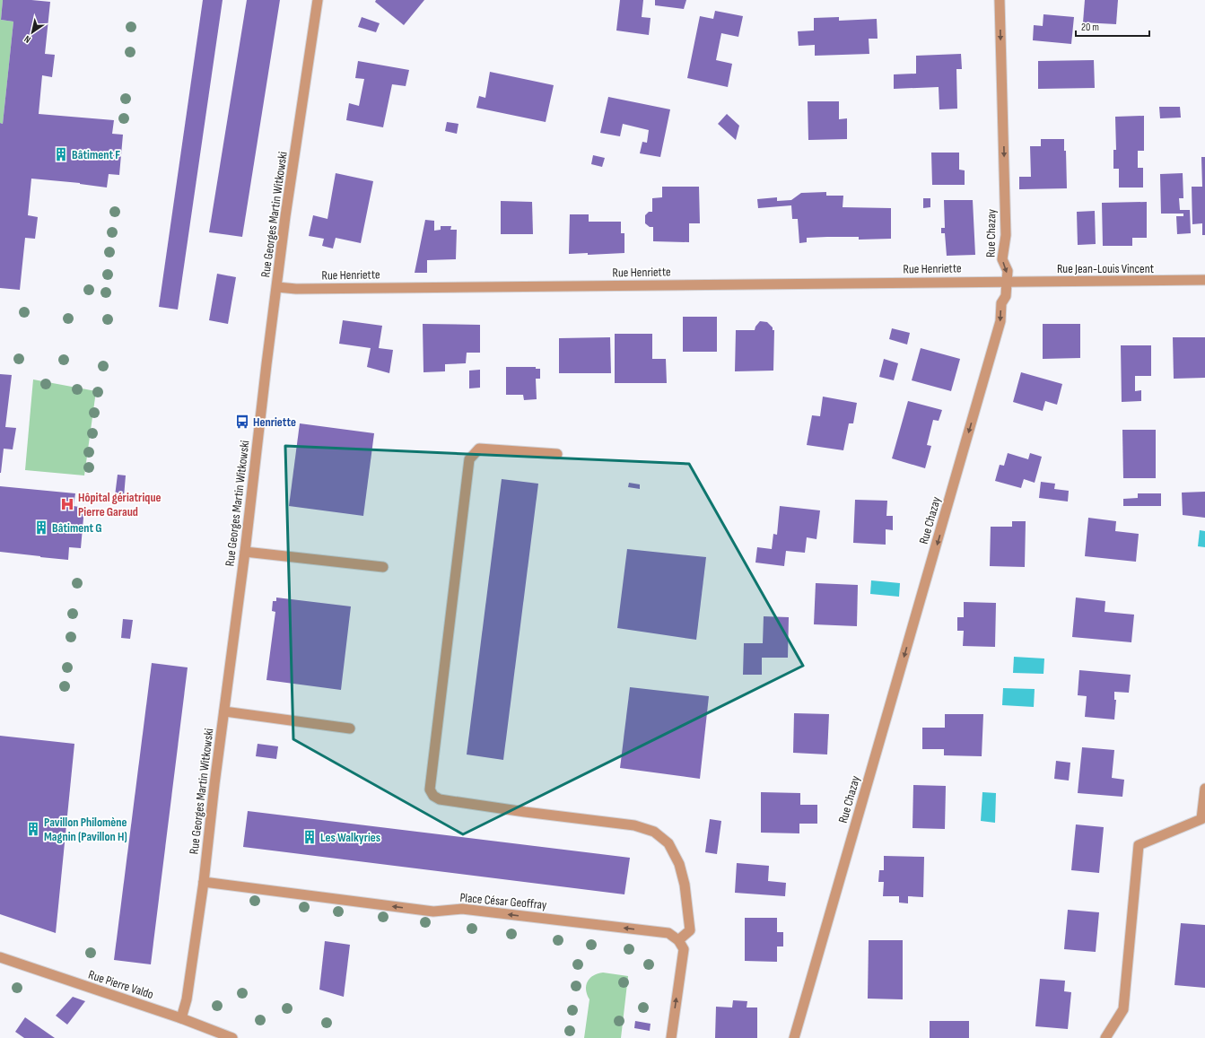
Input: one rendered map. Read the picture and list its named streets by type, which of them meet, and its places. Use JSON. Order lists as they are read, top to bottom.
{
  "streets": {
    "street": [
      "Rue Georges Martin Witkowski",
      "Rue Chazay",
      "Rue Henriette",
      "Rue Jean-Louis Vincent",
      "Place César Geoffray",
      "Rue Pierre Valdo"
    ]
  },
  "crossings": [
    ["Rue Georges Martin Witkowski", "Rue Henriette"],
    ["Rue Georges Martin Witkowski", "Place César Geoffray"],
    ["Rue Georges Martin Witkowski", "Rue Pierre Valdo"],
    ["Rue Chazay", "Rue Henriette"],
    ["Rue Chazay", "Rue Jean-Louis Vincent"],
    ["Rue Henriette", "Rue Jean-Louis Vincent"]
  ],
  "one_way": ["Rue Chazay", "Place César Geoffray"],
  "places": {
    "building": [
      "Bâtiment F",
      "Bâtiment G",
      "Pavillon Philomène Magnin (Pavillon H)",
      "Les Walkyries"
    ],
    "bus stop": ["Henriette"],
    "hospital": ["Hôpital gériatrique Pierre Garaud"]
  },
  "scale_bar": "20 m",
  "north": "bottom left"
}
